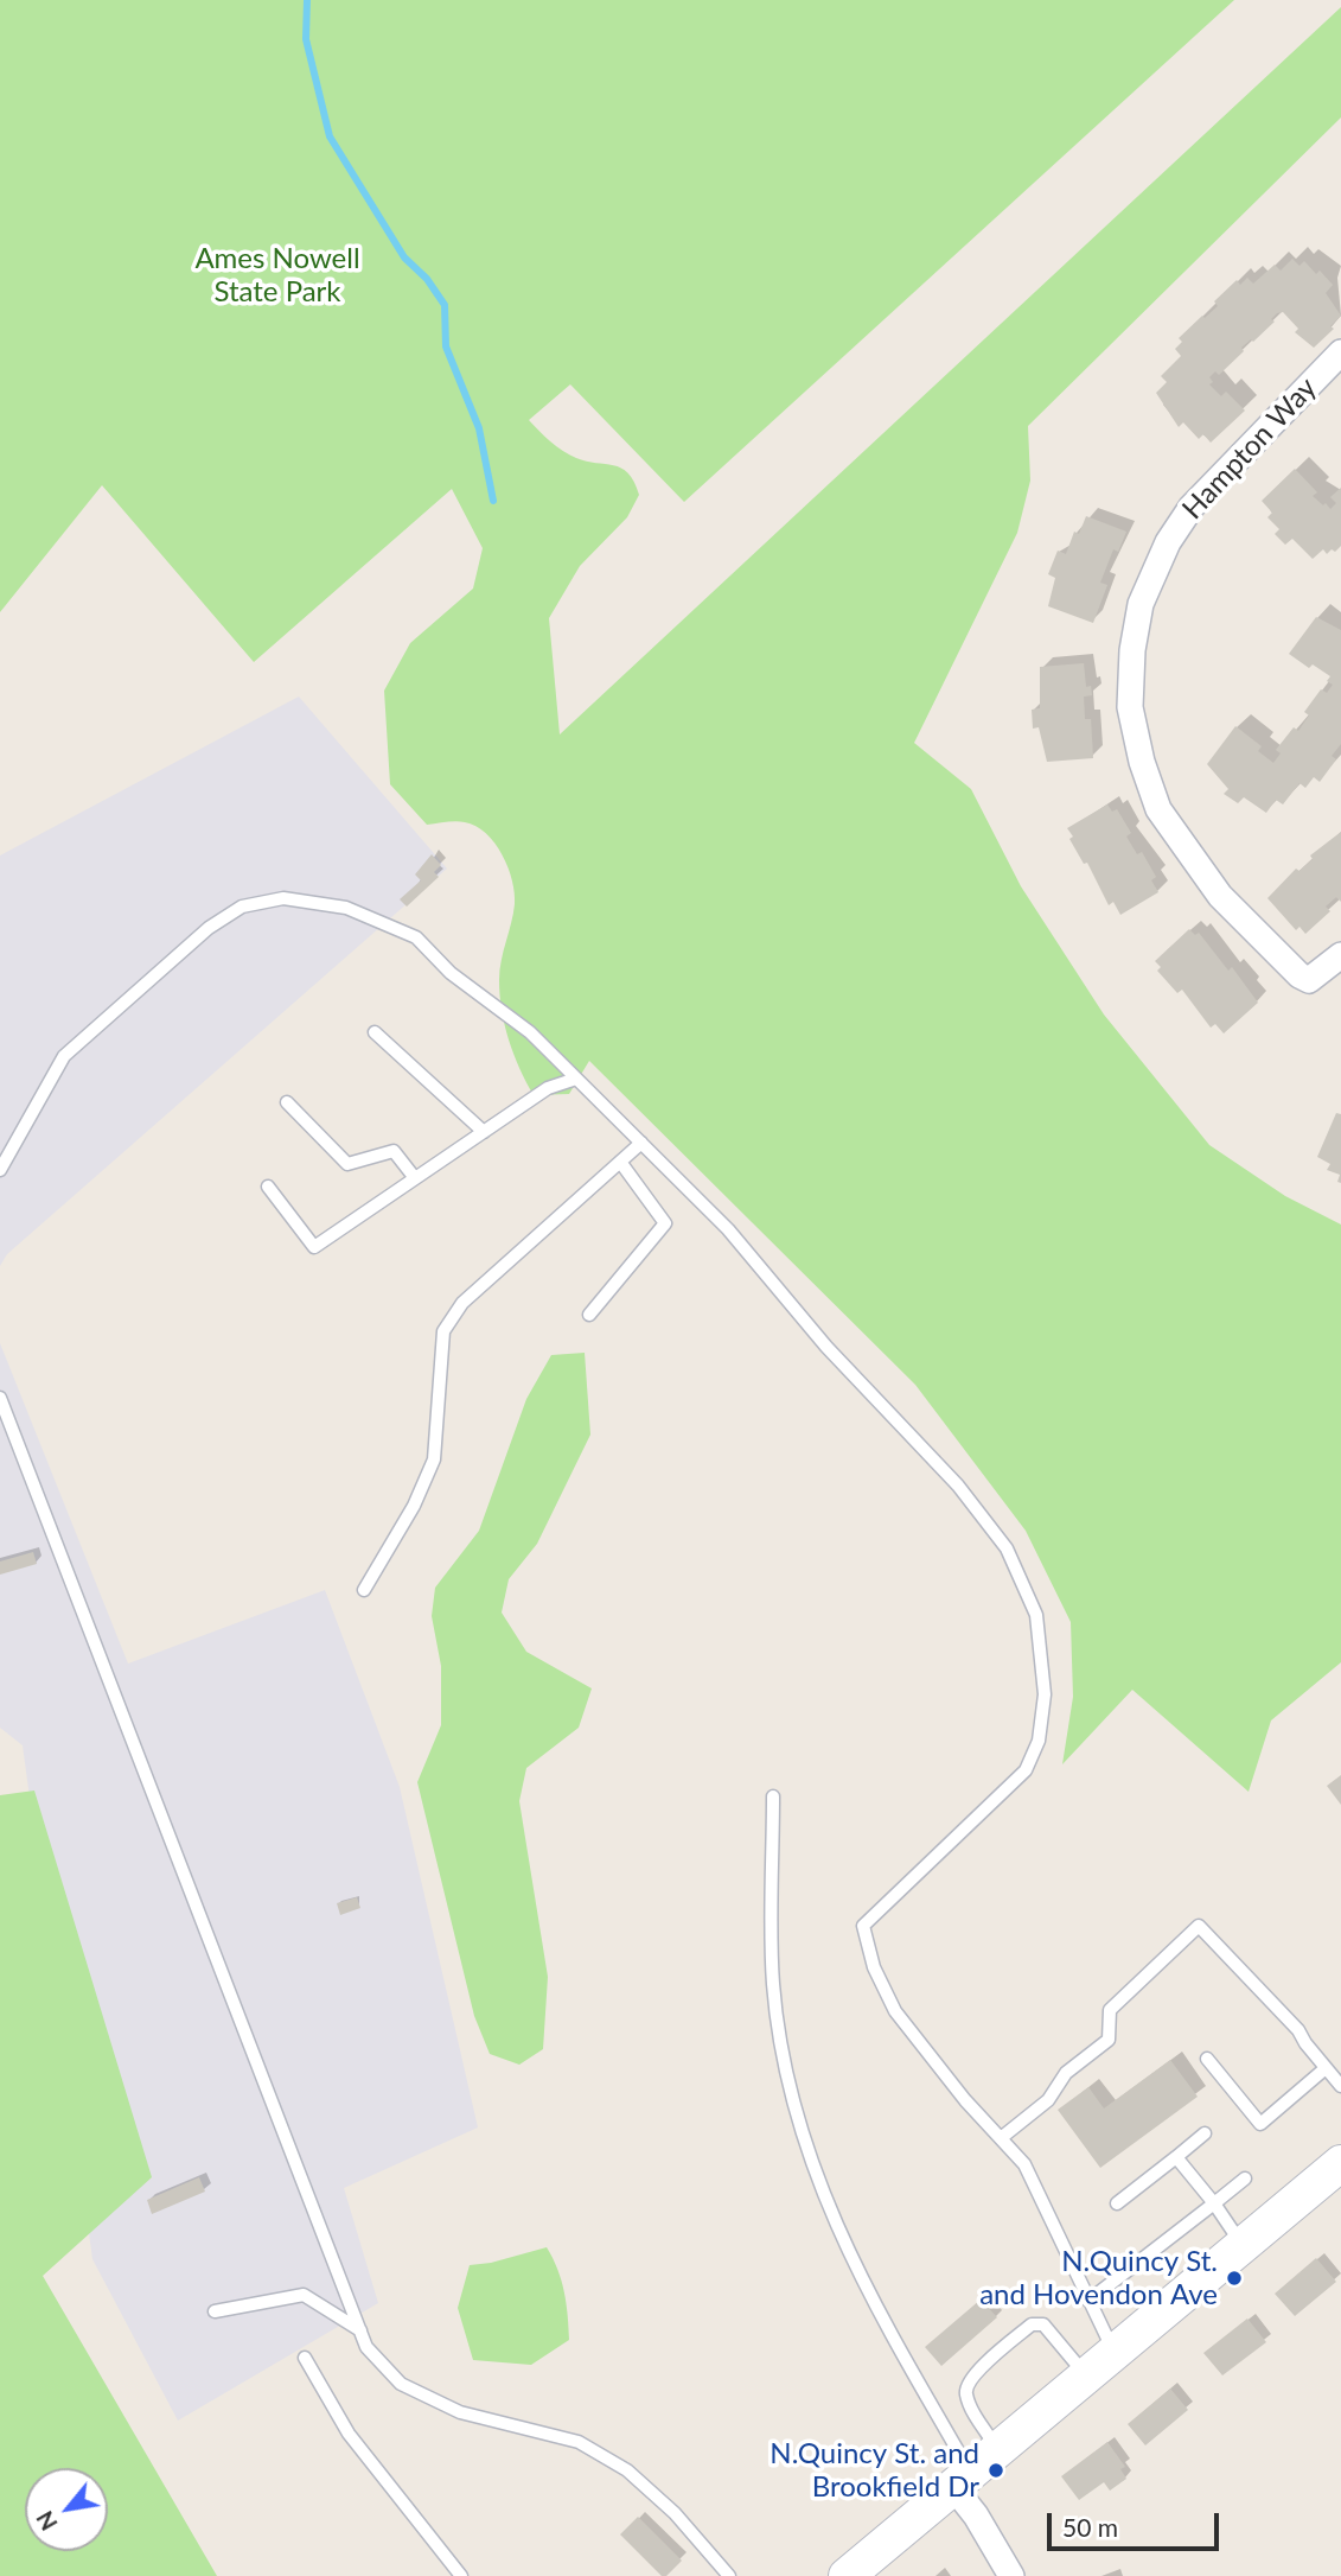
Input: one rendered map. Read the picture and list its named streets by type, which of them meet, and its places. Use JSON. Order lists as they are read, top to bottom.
{
  "streets": {
    "street": ["Hampton Way"]
  },
  "parks": ["Ames Nowell State Park"],
  "places": ["N.Quincy St. and Hovendon Ave", "N.Quincy St. and Brookfield Dr"],
  "scale_bar": "50 m",
  "north": "bottom left"
}
